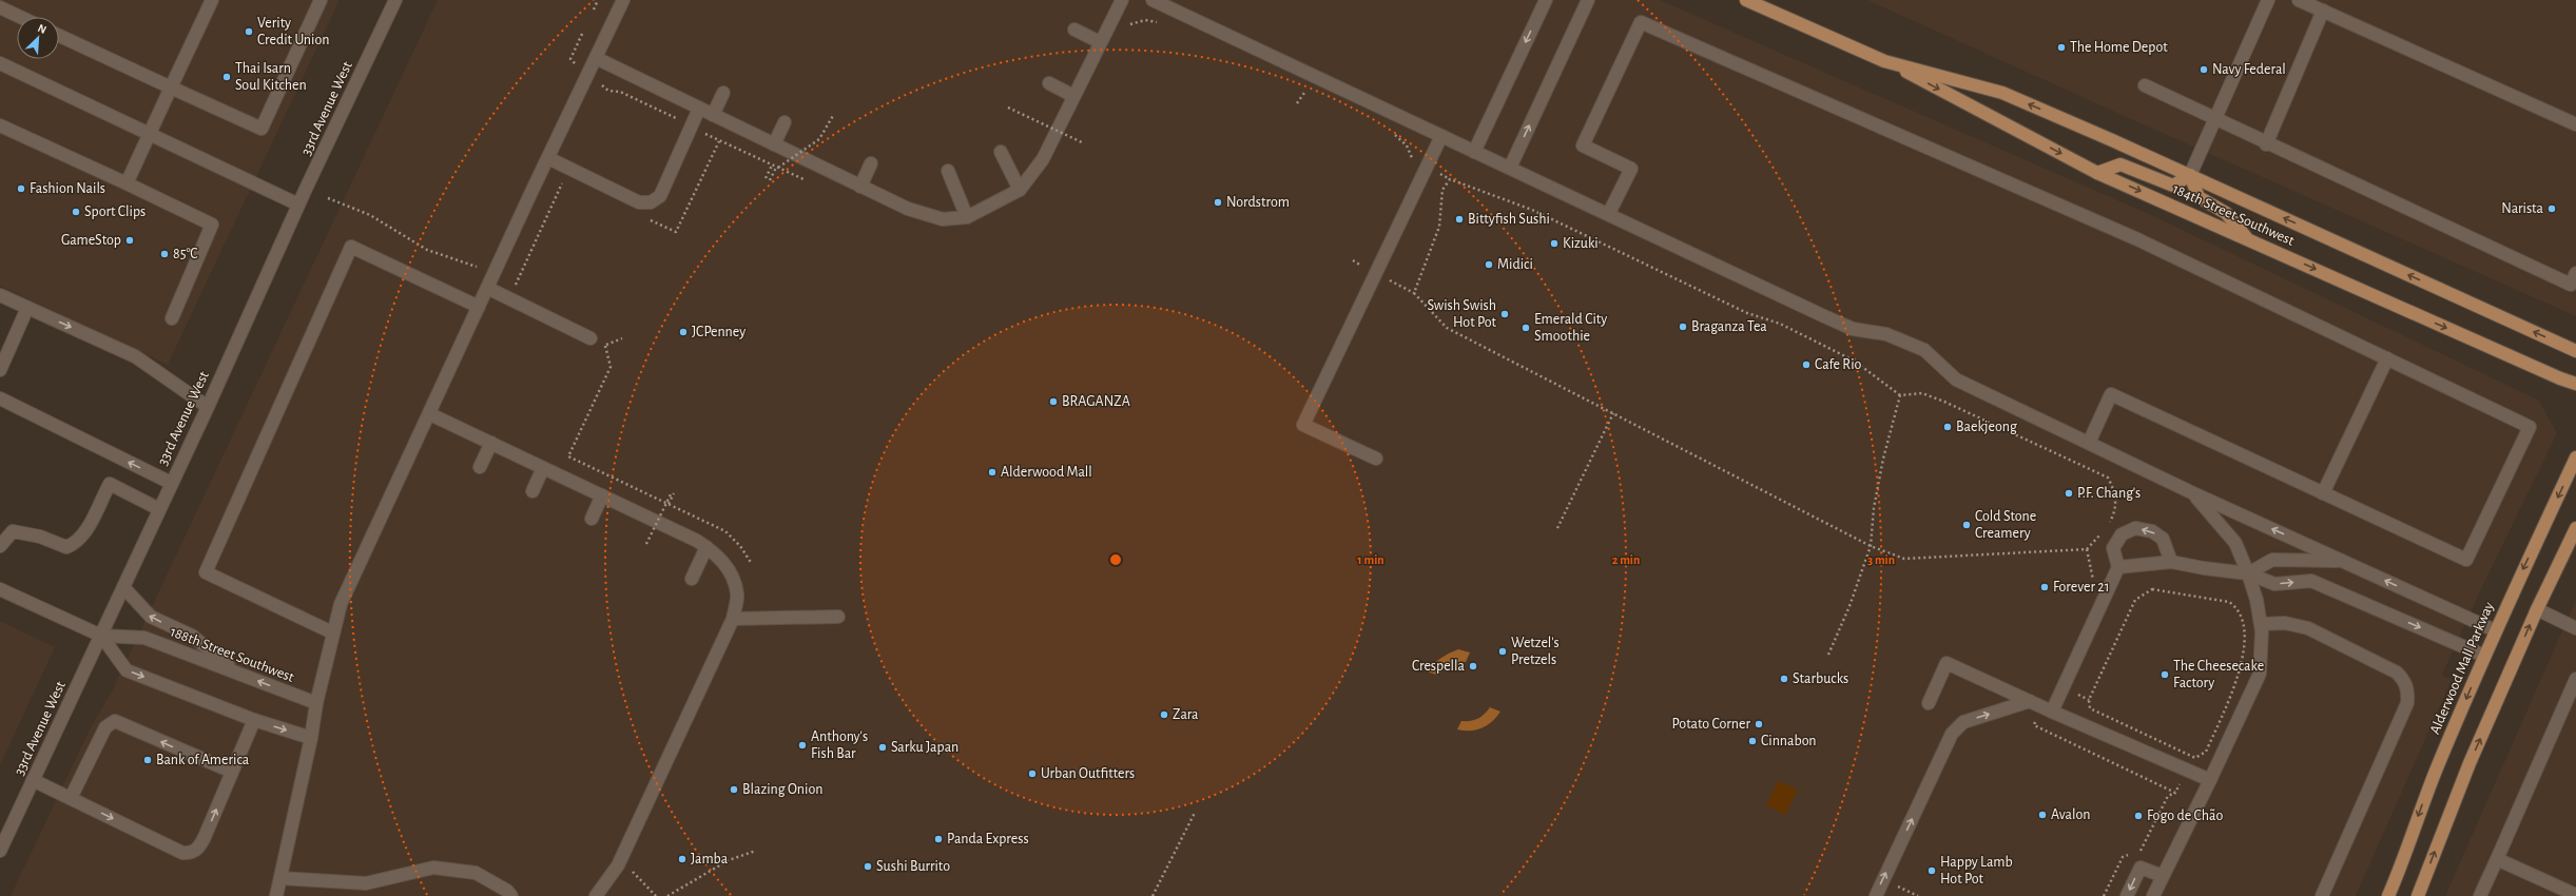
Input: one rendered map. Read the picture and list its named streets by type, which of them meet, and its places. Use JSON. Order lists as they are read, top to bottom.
{
  "streets": {
    "main road": ["184th Street Southwest", "Alderwood Mall Parkway"],
    "street": ["33rd Avenue West", "188th Street Southwest"]
  },
  "crossings": [
    ["33rd Avenue West", "188th Street Southwest"]
  ],
  "places": [
    "Verity Credit Union",
    "The Home Depot",
    "Navy Federal",
    "Thai Isarn Soul Kitchen",
    "Fashion Nails",
    "Nordstrom",
    "Narista",
    "Sport Clips",
    "Bittyfish Sushi",
    "GameStop",
    "Kizuki",
    "85°C",
    "Midici",
    "Swish Swish Hot Pot",
    "Braganza Tea",
    "Emerald City Smoothie",
    "JCPenney",
    "Cafe Rio",
    "BRAGANZA",
    "Baekjeong",
    "Alderwood Mall",
    "P.F. Chang's",
    "Cold Stone Creamery",
    "Forever 21",
    "Wetzel's Pretzels",
    "Crespella",
    "The Cheesecake Factory",
    "Starbucks",
    "Zara",
    "Potato Corner",
    "Cinnabon",
    "Anthony's Fish Bar",
    "Sarku Japan",
    "Bank of America",
    "Urban Outfitters",
    "Blazing Onion",
    "Avalon",
    "Fogo de Chão",
    "Panda Express",
    "Jamba",
    "Sushi Burrito",
    "Happy Lamb Hot Pot"
  ],
  "north": "top right",
  "rings": ["1 min", "2 min", "3 min"]
}
